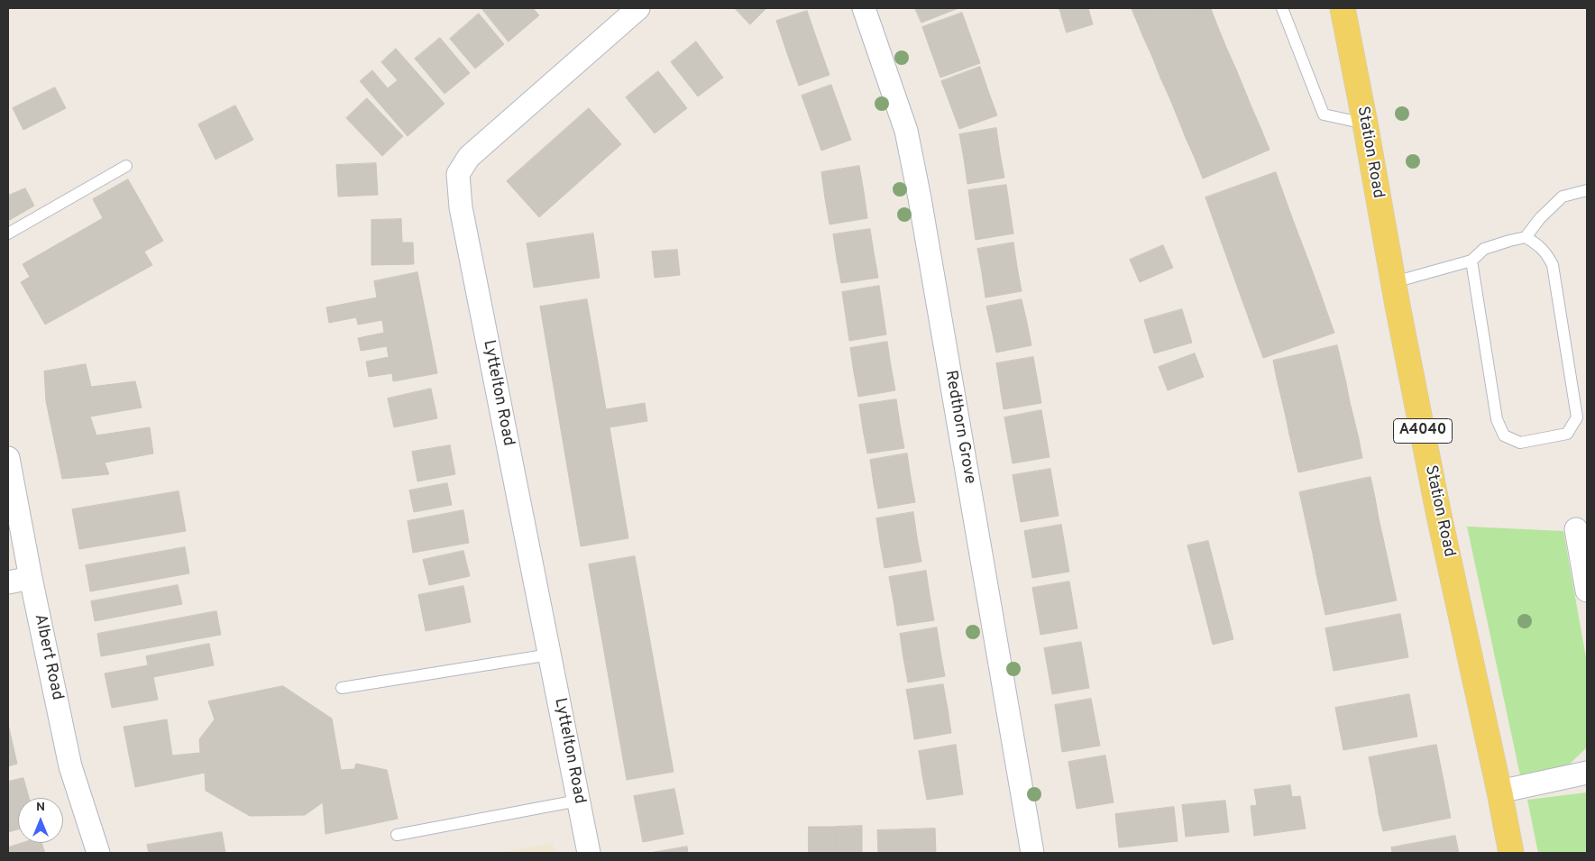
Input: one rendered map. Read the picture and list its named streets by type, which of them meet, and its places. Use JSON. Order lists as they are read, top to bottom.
{
  "streets": {
    "main road": ["Station Road", "A4040"],
    "street": ["Lyttelton Road", "Redthorn Grove", "Albert Road"]
  },
  "north": "top"
}
